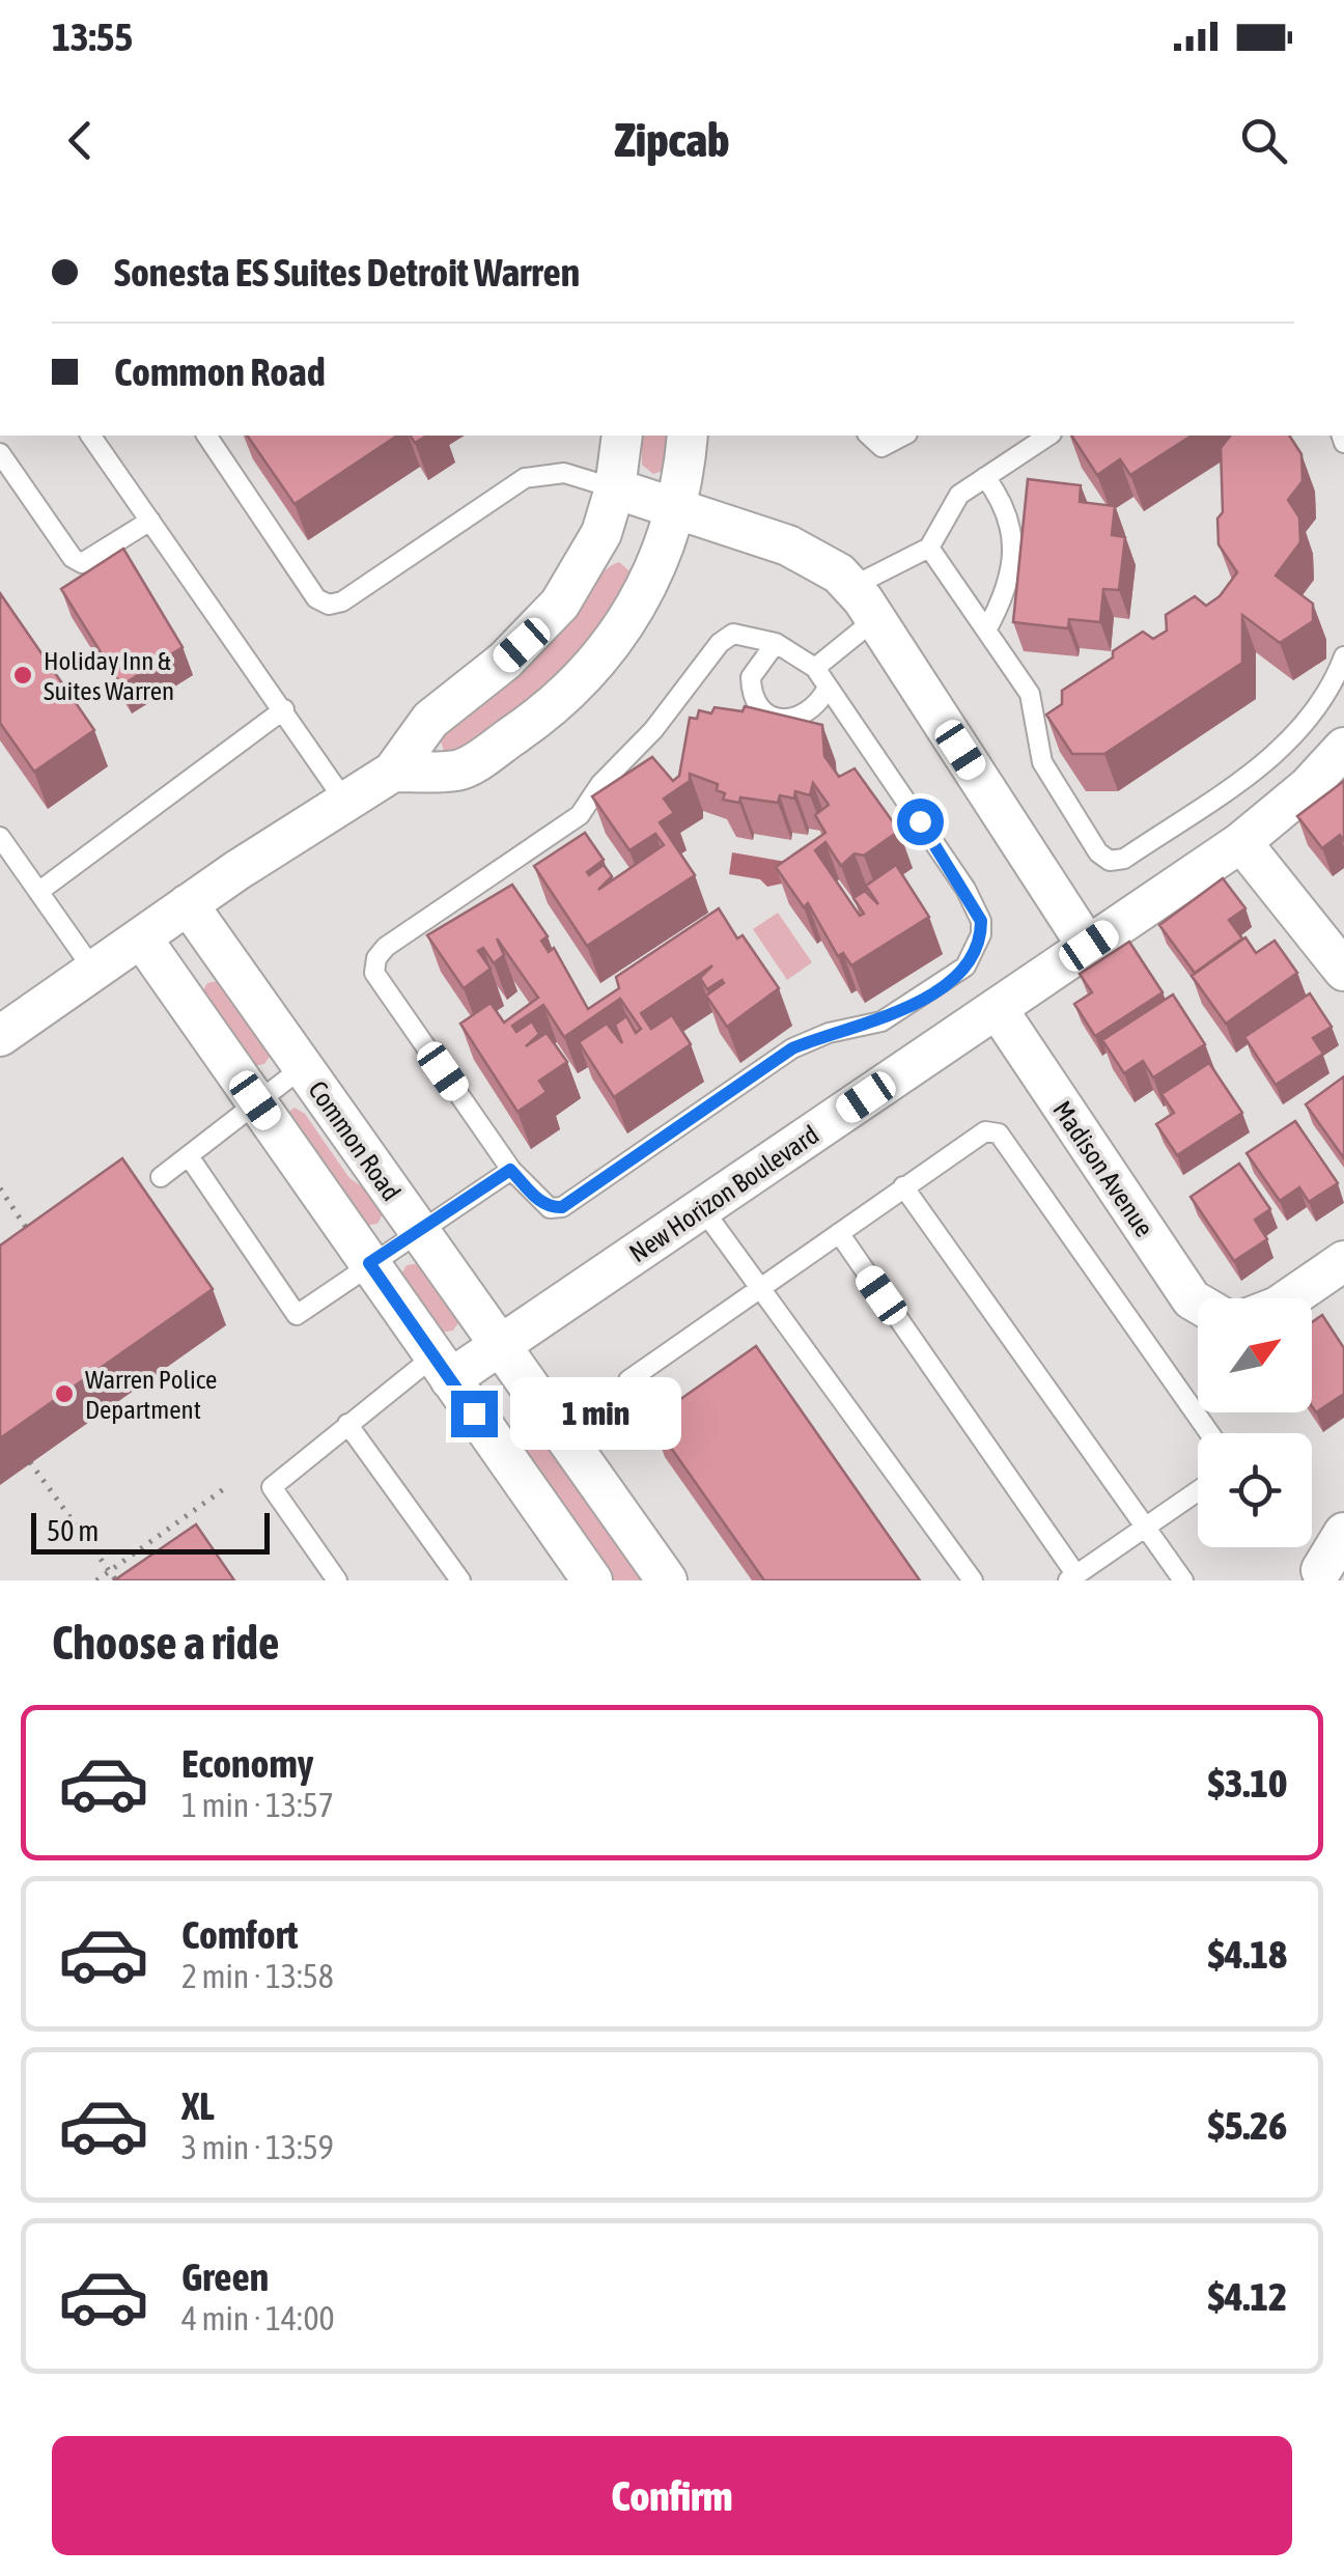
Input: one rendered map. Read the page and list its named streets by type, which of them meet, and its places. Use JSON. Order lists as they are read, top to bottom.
{
  "streets": {
    "street": ["Common Road", "Madison Avenue", "New Horizon Boulevard"]
  },
  "crossings": [
    ["Common Road", "New Horizon Boulevard"],
    ["Madison Avenue", "New Horizon Boulevard"]
  ],
  "places": ["Holiday Inn & Suites Warren", "Warren Police Department"],
  "scale_bar": "50 m",
  "north": "top right",
  "page": {
    "status": "13:55",
    "header": "Zipcab",
    "banner": ["Sonesta ES Suites Detroit Warren", "Common Road"],
    "bubble": "1 min",
    "scale": "50 m",
    "heading": "Choose a ride",
    "list": [
      {
        "name": "Economy",
        "note": "1 min · 13:57",
        "value": "$3.10"
      },
      {
        "name": "Comfort",
        "note": "2 min · 13:58",
        "value": "$4.18"
      },
      {
        "name": "XL",
        "note": "3 min · 13:59",
        "value": "$5.26"
      },
      {
        "name": "Green",
        "note": "4 min · 14:00",
        "value": "$4.12"
      }
    ],
    "buttons": "Confirm"
  }
}
